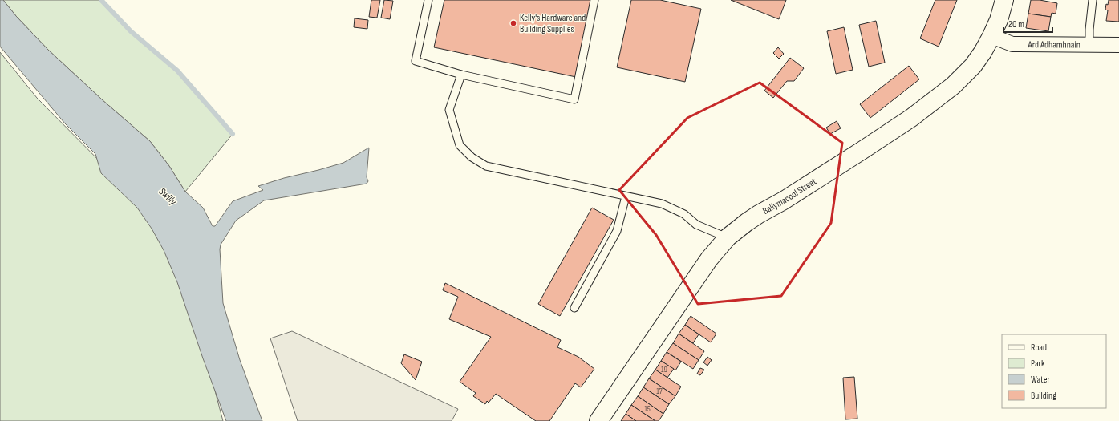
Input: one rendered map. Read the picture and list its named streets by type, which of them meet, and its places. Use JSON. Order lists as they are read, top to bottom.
{
  "streets": {
    "main road": ["Ballymacool Street"],
    "street": ["Ard Adhamhnain"]
  },
  "crossings": [
    ["Ard Adhamhnain", "Ballymacool Street"]
  ],
  "water": ["Swilly"],
  "places": ["Kelly's Hardware and Building Supplies"],
  "house_numbers": ["19", "17", "15"],
  "legend": [
    "Road",
    "Park",
    "Water",
    "Building"
  ],
  "scale_bar": "20 m"
}
